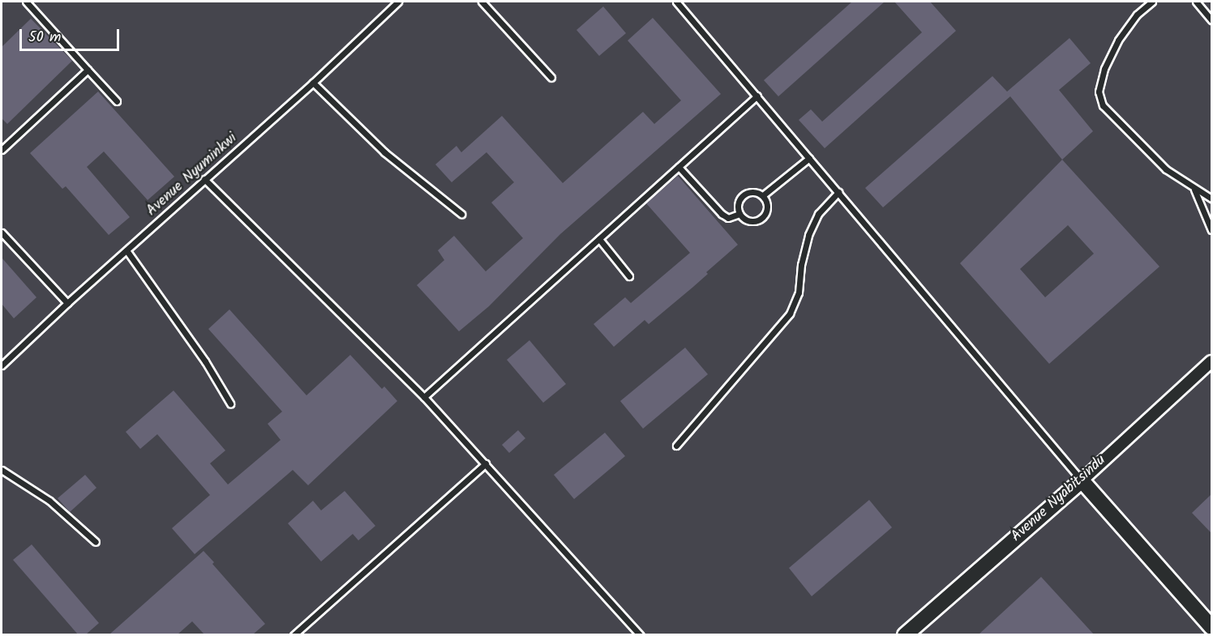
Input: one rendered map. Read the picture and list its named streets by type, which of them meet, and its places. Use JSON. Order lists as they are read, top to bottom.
{
  "streets": {
    "street": ["Avenue Nyabitsindu"],
    "lane": ["Avenue Nyuminkwi"]
  },
  "scale_bar": "50 m"
}
